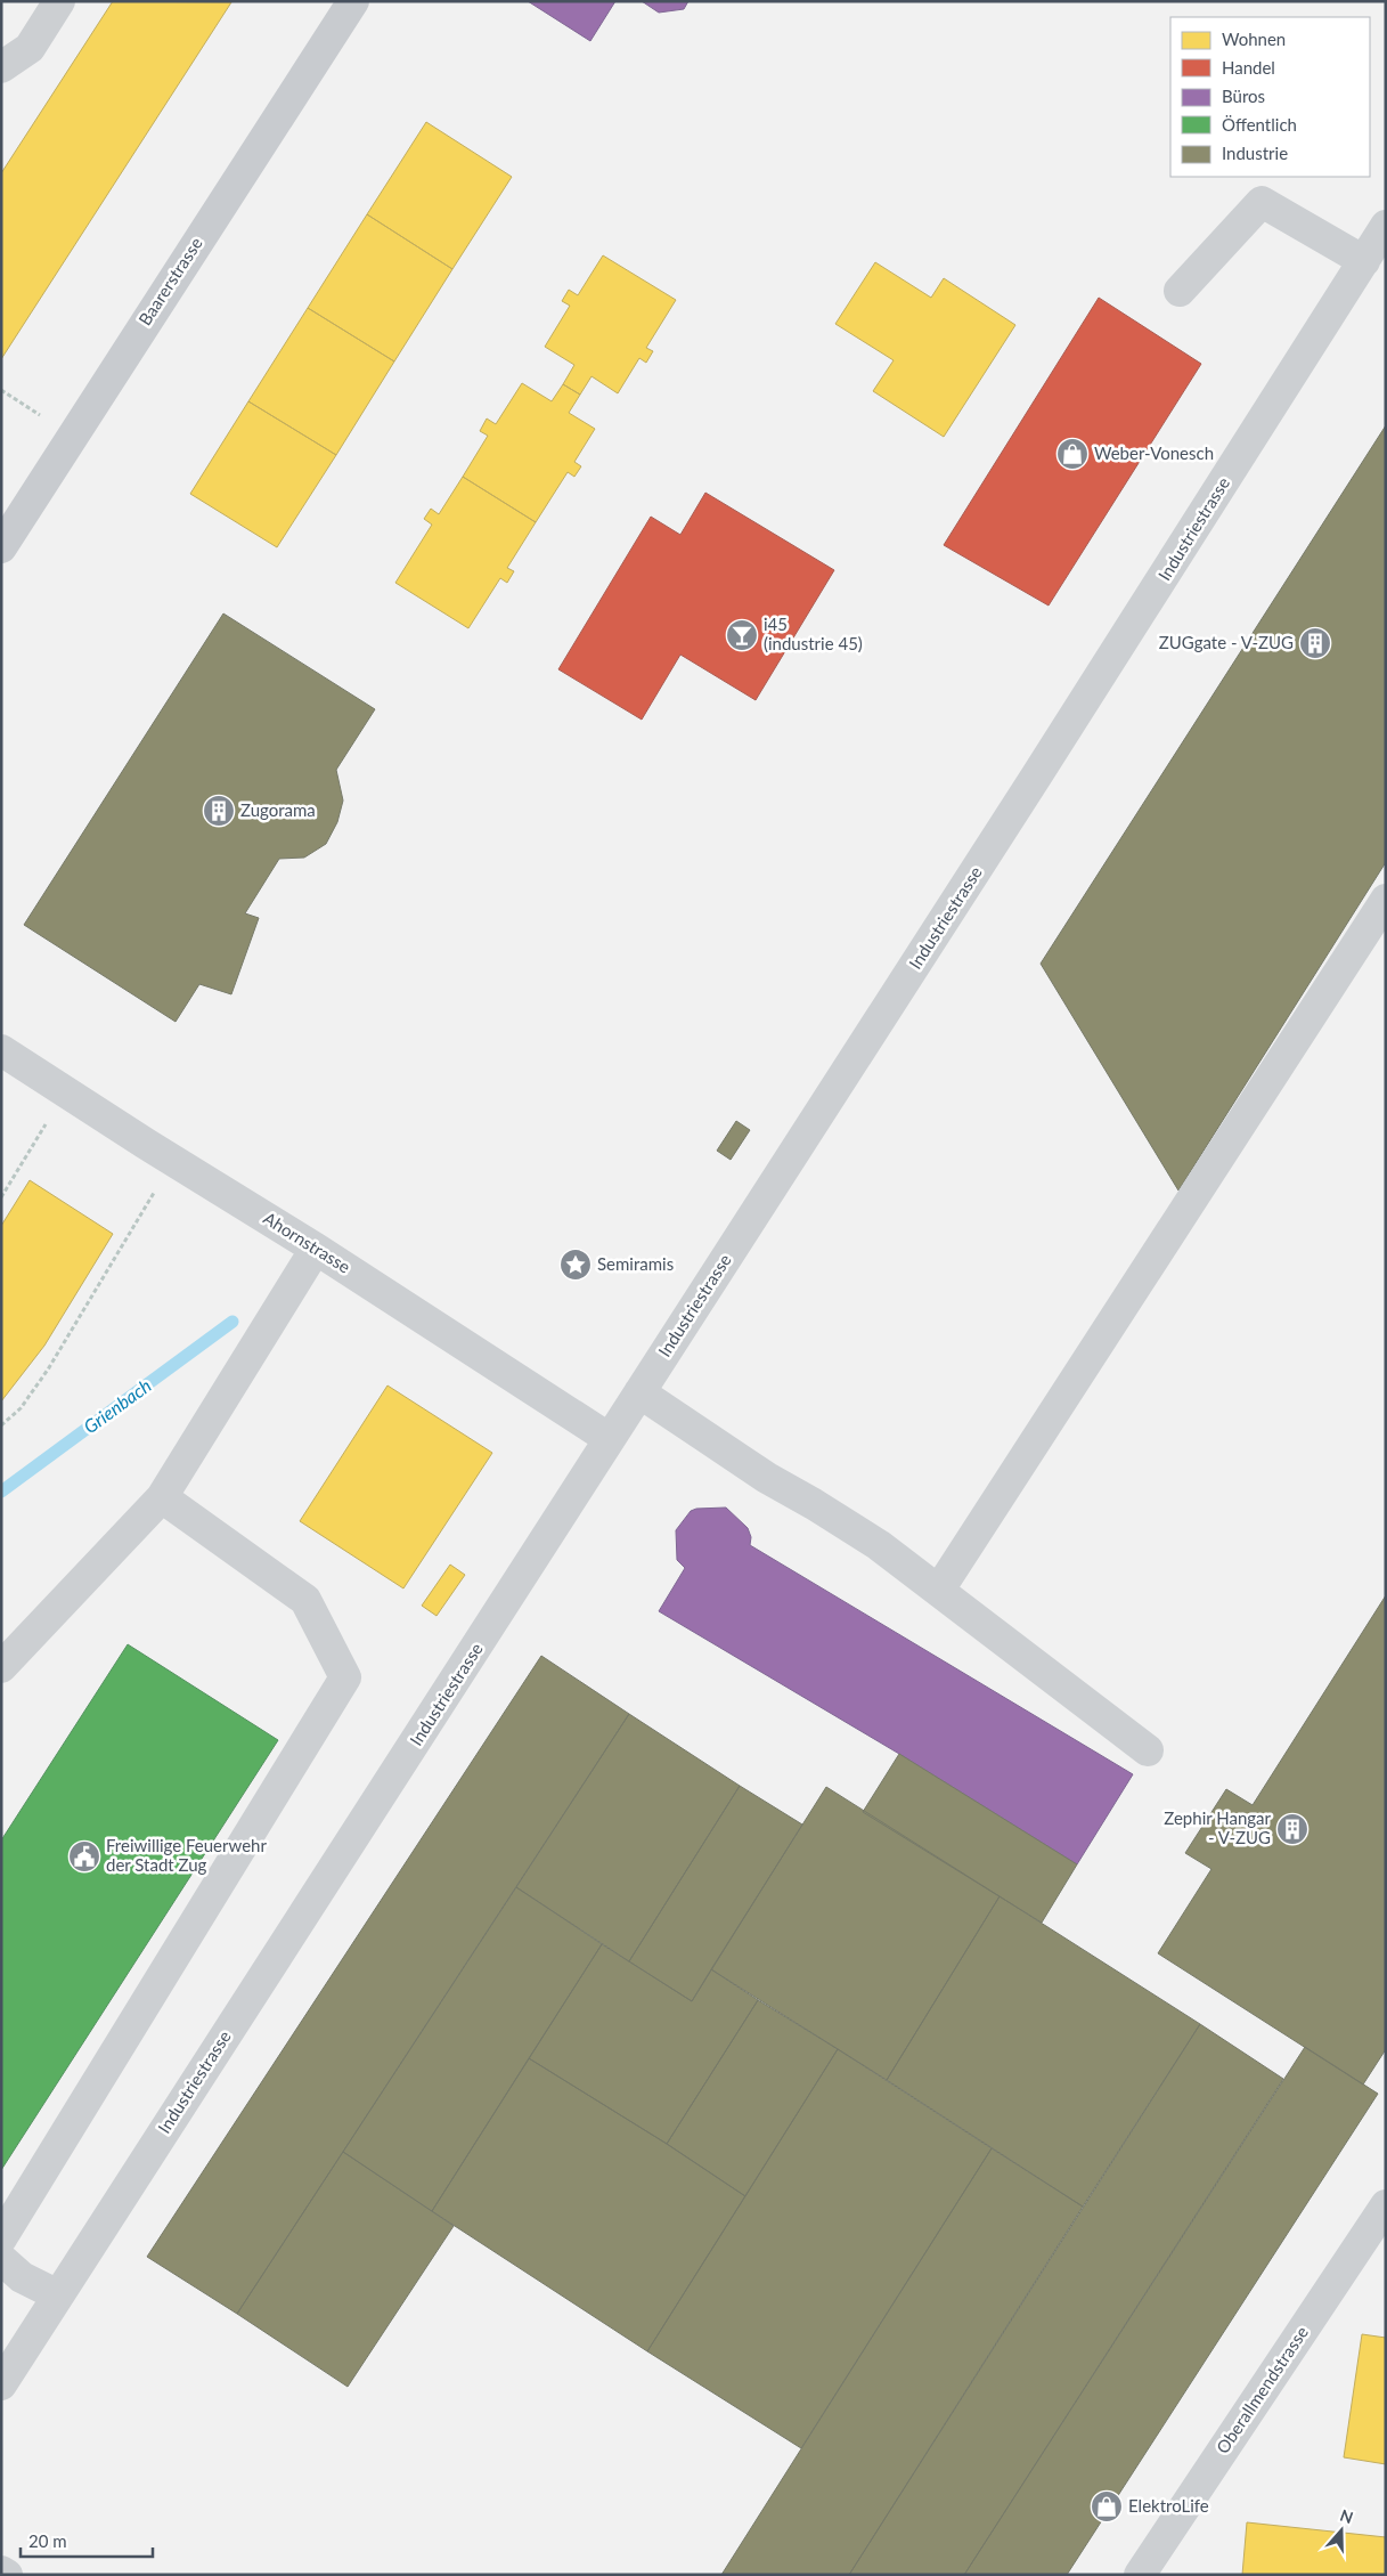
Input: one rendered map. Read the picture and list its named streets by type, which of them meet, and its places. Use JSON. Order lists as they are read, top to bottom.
{
  "streets": {
    "main road": ["Baarerstrasse"],
    "street": ["Industriestrasse", "Ahornstrasse", "Oberallmendstrasse"]
  },
  "crossings": [
    ["Industriestrasse", "Ahornstrasse"]
  ],
  "water": ["Grienbach"],
  "places": {
    "shop": ["Weber-Vonesch", "ElektroLife"],
    "bar": ["i45 (industrie 45)"],
    "building": ["ZUGgate - V-ZUG", "Zugorama", "Zephir Hangar - V-ZUG"],
    "place": ["Semiramis"],
    "public building": ["Freiwillige Feuerwehr der Stadt Zug"]
  },
  "legend": [
    "Wohnen",
    "Handel",
    "Büros",
    "Öffentlich",
    "Industrie"
  ],
  "scale_bar": "20 m",
  "north": "top"
}
